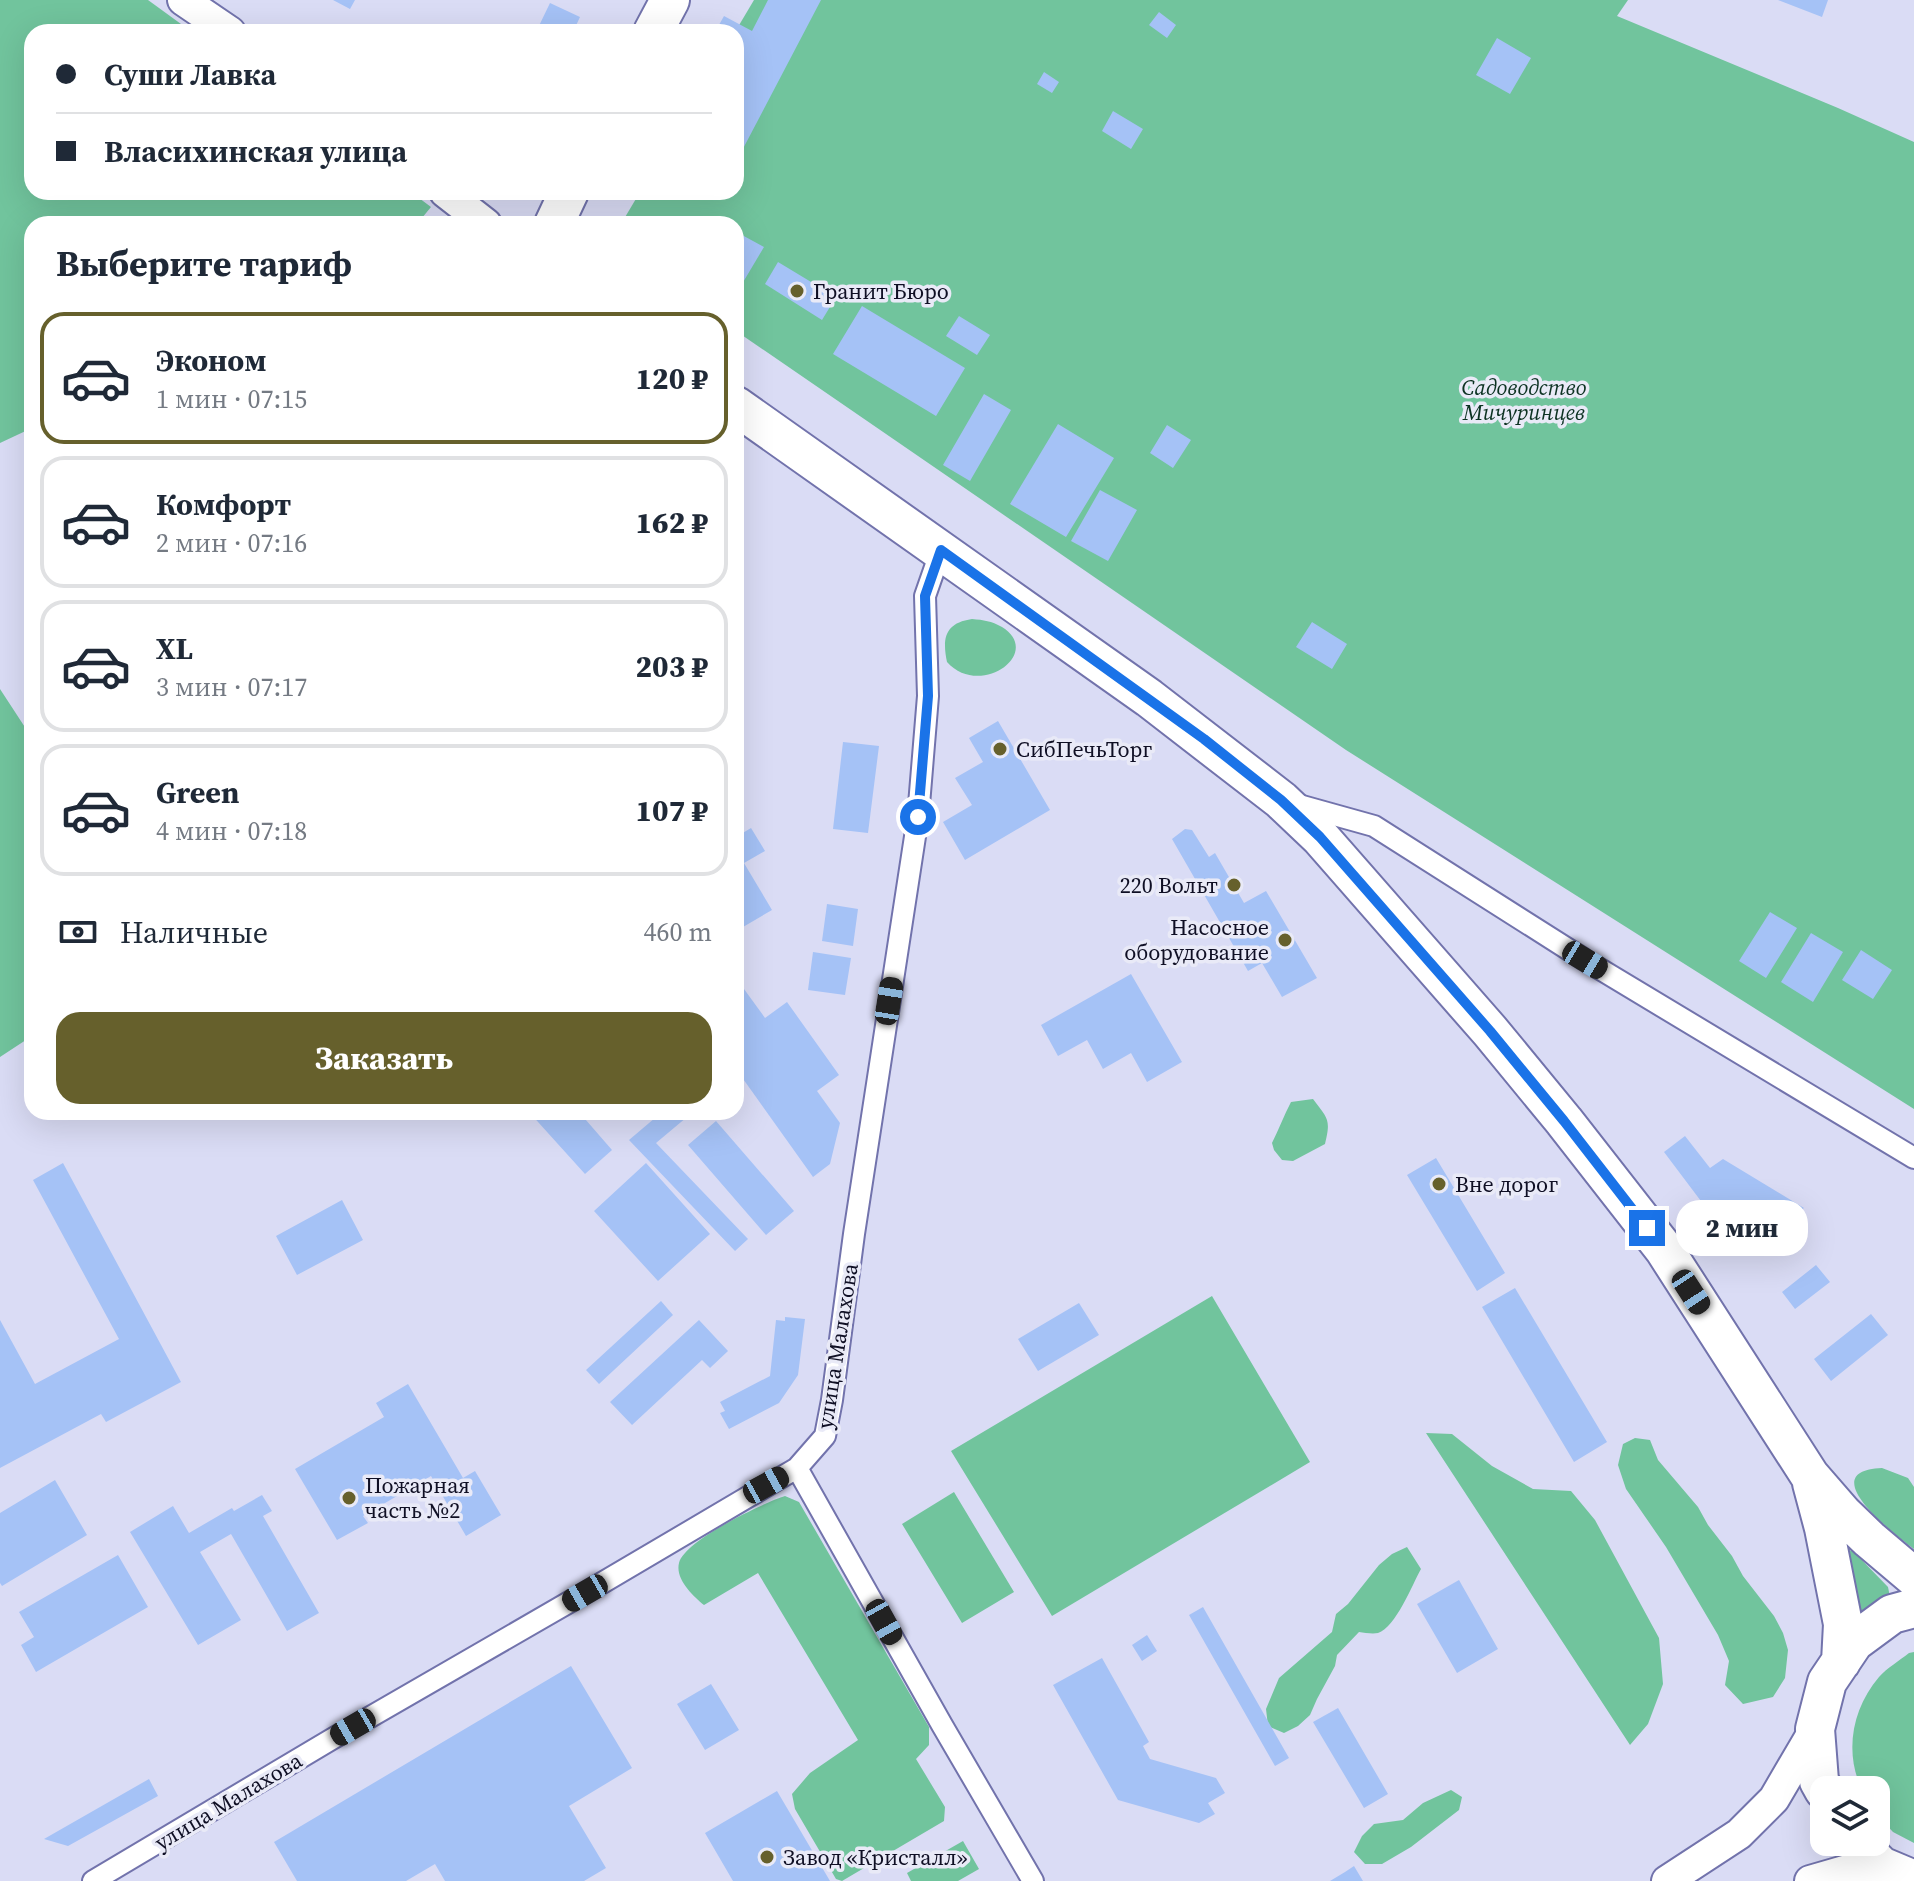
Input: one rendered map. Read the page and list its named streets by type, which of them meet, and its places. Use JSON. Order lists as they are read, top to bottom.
{
  "streets": {
    "street": ["улица Малахова"]
  },
  "parks": ["Садоводство Мичуринцев"],
  "places": [
    "Гранит Бюро",
    "СибПечьТорг",
    "220 Вольт",
    "Насосное оборудование",
    "Вне дорог",
    "Пожарная часть №2",
    "Завод «Кристалл»"
  ],
  "page": {
    "banner": ["Суши Лавка", "Власихинская улица"],
    "heading": "Выберите тариф",
    "list": [
      {
        "name": "Эконом",
        "note": "1 мин · 07:15",
        "value": "120 ₽"
      },
      {
        "name": "Комфорт",
        "note": "2 мин · 07:16",
        "value": "162 ₽"
      },
      {
        "name": "XL",
        "note": "3 мин · 07:17",
        "value": "203 ₽"
      },
      {
        "name": "Green",
        "note": "4 мин · 07:18",
        "value": "107 ₽"
      }
    ],
    "pay": ["Наличные", "460 m"],
    "buttons": "Заказать",
    "bubble": "2 мин"
  }
}
